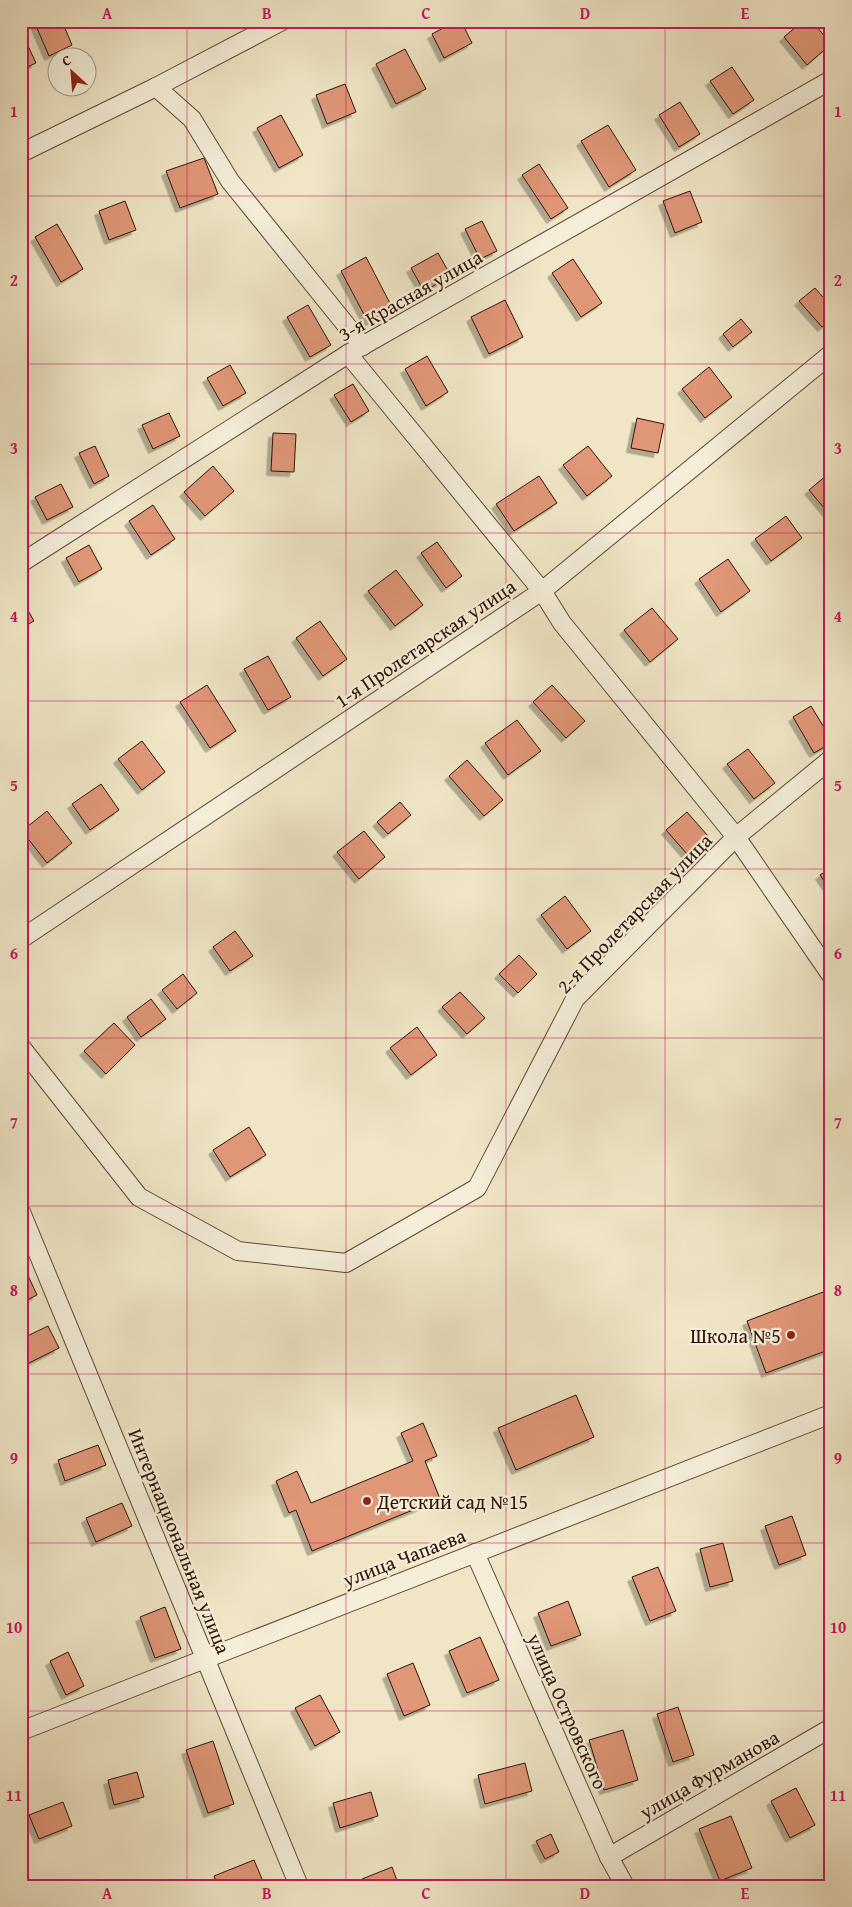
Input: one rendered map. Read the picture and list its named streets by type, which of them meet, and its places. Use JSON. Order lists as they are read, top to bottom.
{
  "streets": {
    "street": [
      "3-я Красная улица",
      "1-я Пролетарская улица",
      "2-я Пролетарская улица",
      "Интернациональная улица",
      "улица Чапаева",
      "улица Островского",
      "улица Фурманова"
    ]
  },
  "crossings": [
    ["Интернациональная улица", "улица Чапаева"],
    ["улица Чапаева", "улица Островского"],
    ["улица Островского", "улица Фурманова"]
  ],
  "places": ["Школа №5", "Детский сад №15"],
  "north": "top left",
  "grid": {
    "columns": [
      "A",
      "B",
      "C",
      "D",
      "E"
    ],
    "rows": [
      "1",
      "2",
      "3",
      "4",
      "5",
      "6",
      "7",
      "8",
      "9",
      "10",
      "11"
    ]
  }
}
